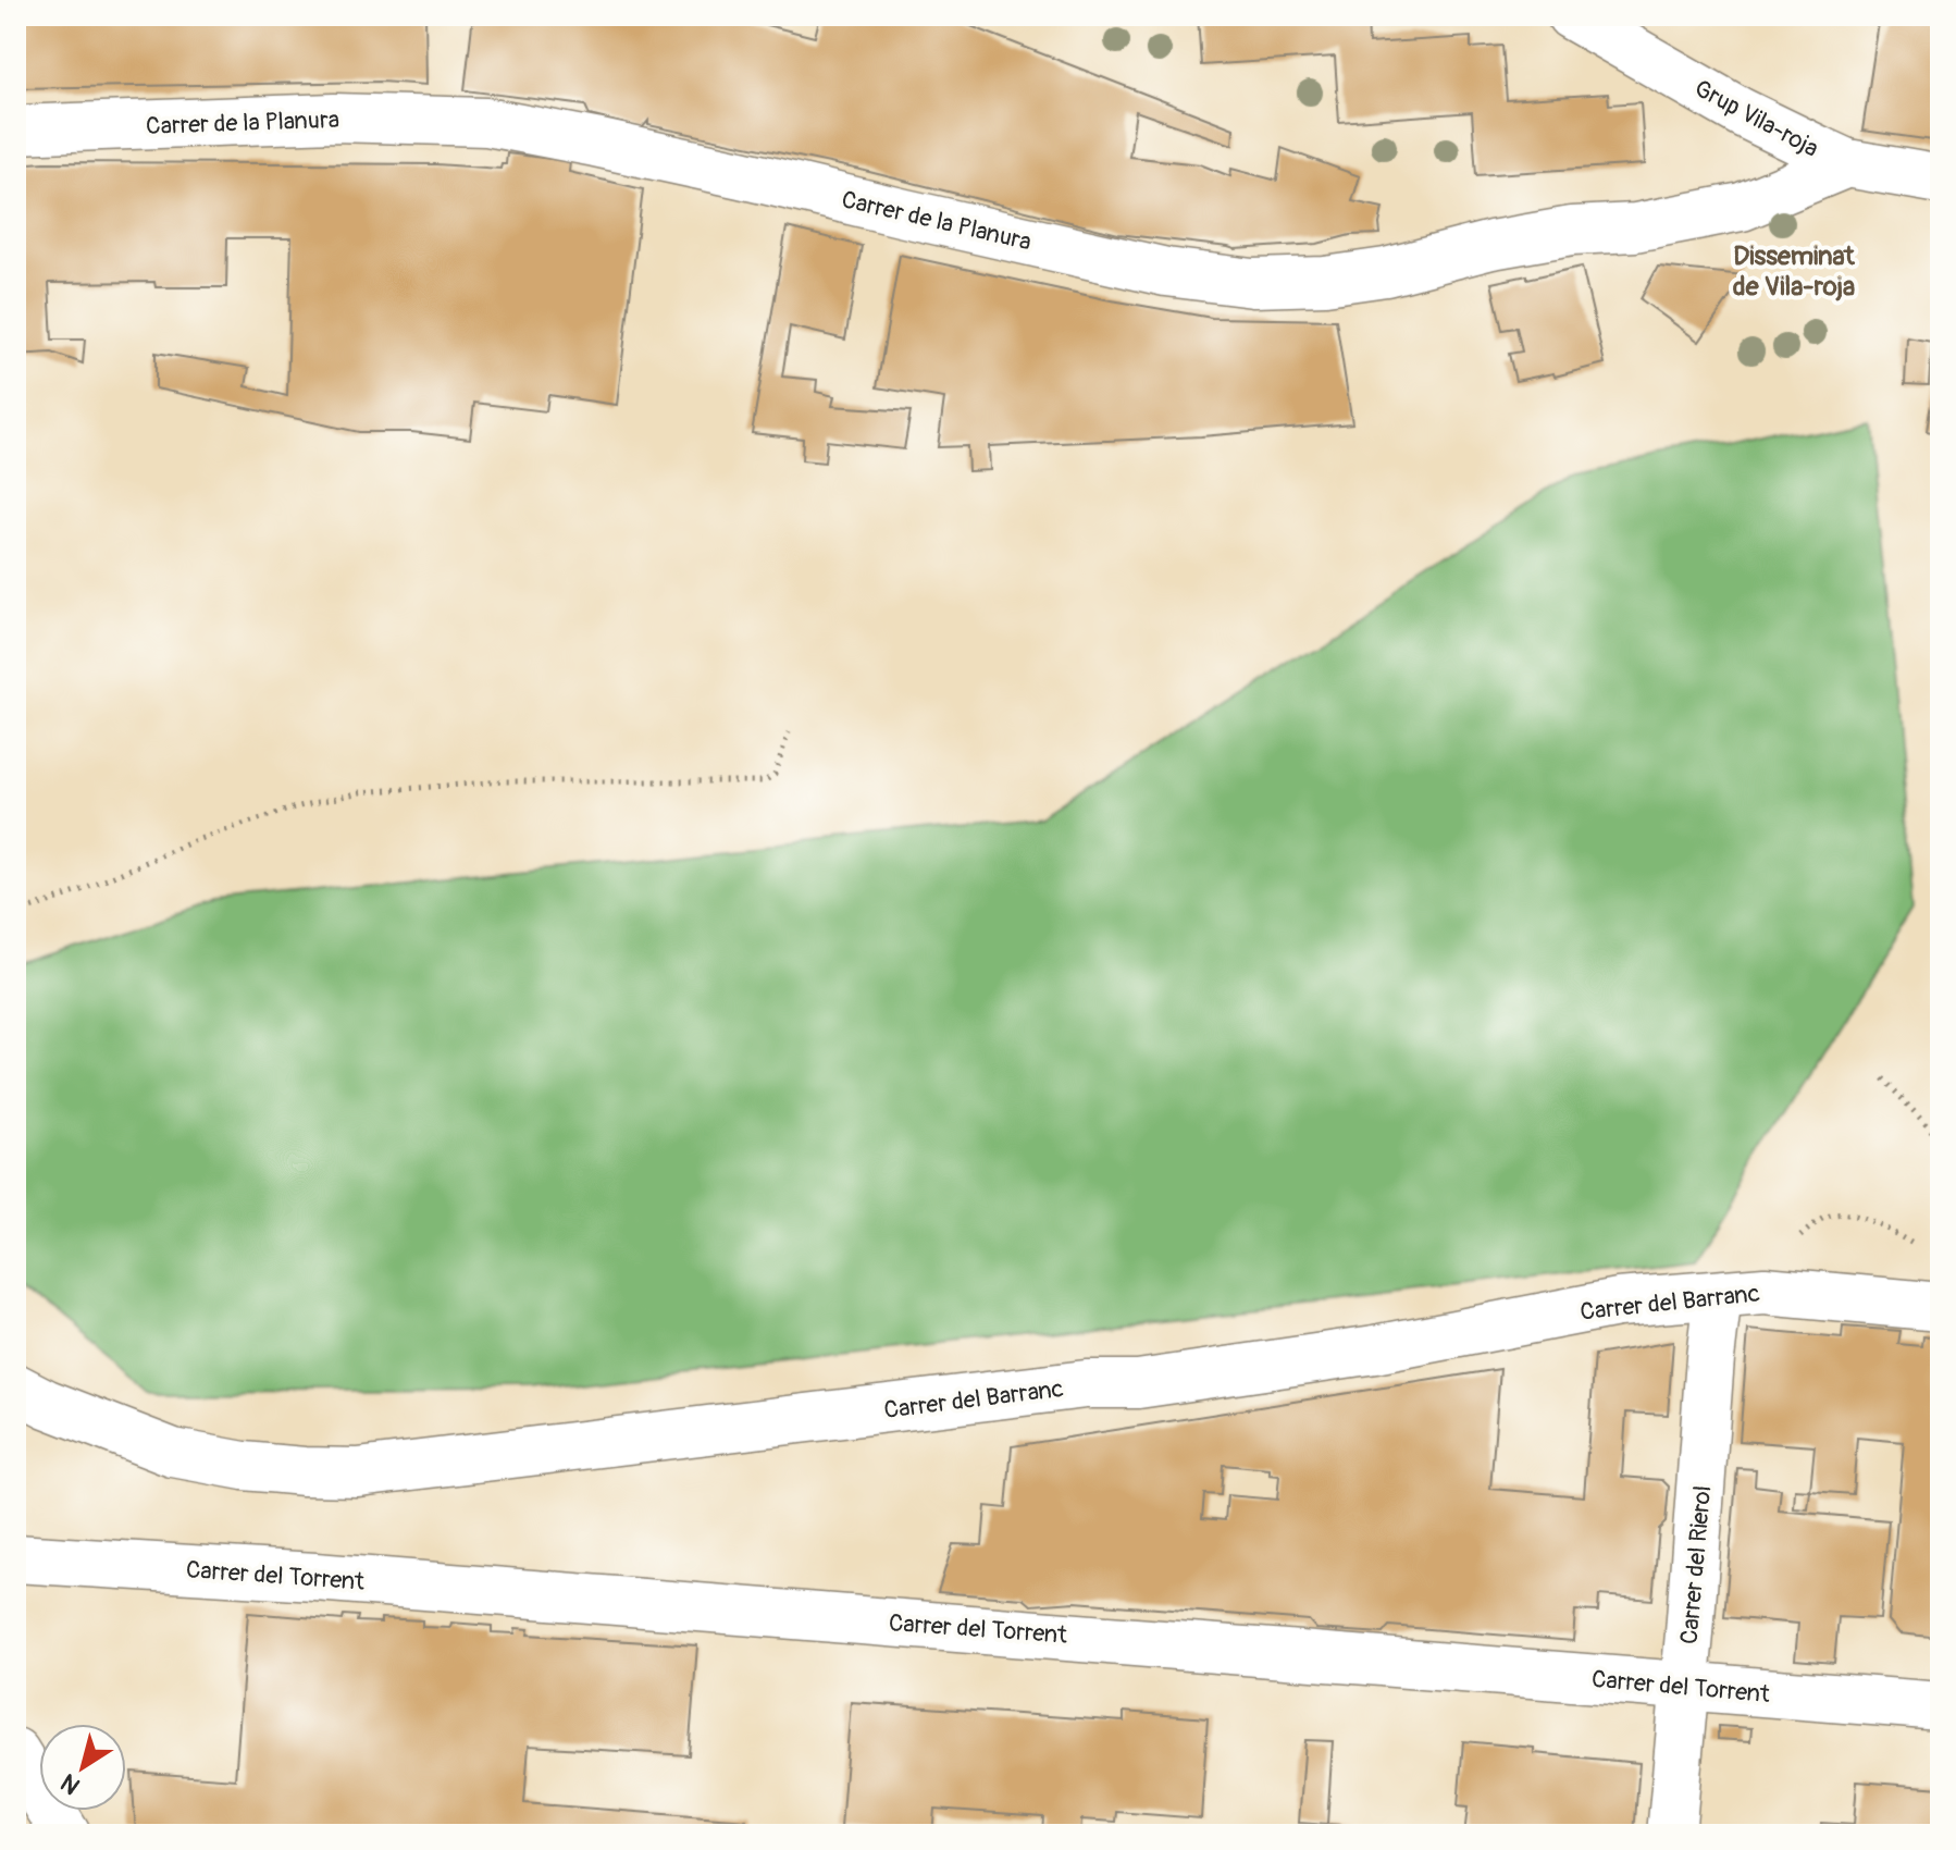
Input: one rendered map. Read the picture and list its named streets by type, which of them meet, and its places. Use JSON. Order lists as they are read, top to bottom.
{
  "streets": {
    "street": [
      "Grup Vila-roja",
      "Carrer de la Planura",
      "Carrer del Barranc",
      "Carrer del Rierol",
      "Carrer del Torrent"
    ]
  },
  "crossings": [
    ["Grup Vila-roja", "Carrer de la Planura"],
    ["Carrer del Barranc", "Carrer del Rierol"],
    ["Carrer del Rierol", "Carrer del Torrent"]
  ],
  "districts": ["Disseminat de Vila-roja"],
  "north": "bottom left"
}
